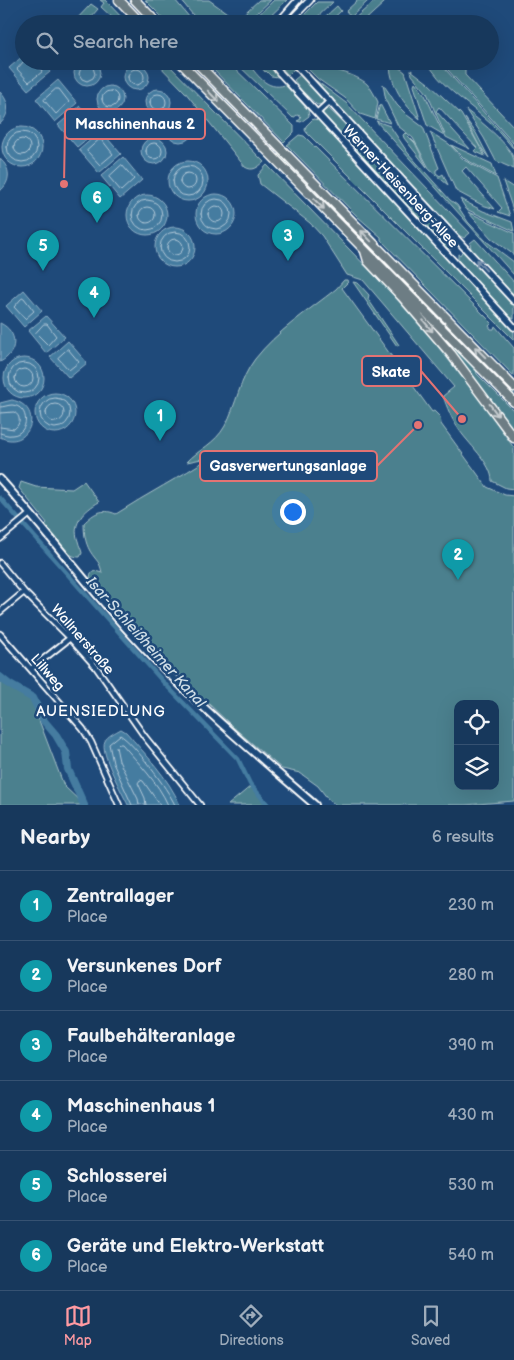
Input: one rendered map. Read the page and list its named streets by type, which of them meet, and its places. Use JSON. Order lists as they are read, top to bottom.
{
  "streets": {
    "street": ["Werner-Heisenberg-Allee", "Wallnerstraße", "Lillweg"]
  },
  "districts": ["AUENSIEDLUNG"],
  "water": ["Isar-Schleißheimer Kanal"],
  "places": ["Maschinenhaus 2", "Skate", "Gasverwertungsanlage"],
  "page": {
    "search": "Search here",
    "pins": [
      "6",
      "3",
      "5",
      "4",
      "1",
      "2"
    ],
    "heading": ["Nearby", "6 results"],
    "list": [
      {
        "mark": "1",
        "name": "Zentrallager",
        "note": "Place",
        "value": "230 m"
      },
      {
        "mark": "2",
        "name": "Versunkenes Dorf",
        "note": "Place",
        "value": "280 m"
      },
      {
        "mark": "3",
        "name": "Faulbehälteranlage",
        "note": "Place",
        "value": "390 m"
      },
      {
        "mark": "4",
        "name": "Maschinenhaus 1",
        "note": "Place",
        "value": "430 m"
      },
      {
        "mark": "5",
        "name": "Schlosserei",
        "note": "Place",
        "value": "530 m"
      },
      {
        "mark": "6",
        "name": "Geräte und Elektro-Werkstatt",
        "note": "Place",
        "value": "540 m"
      }
    ],
    "nav": ["Map", "Directions", "Saved"]
  }
}
